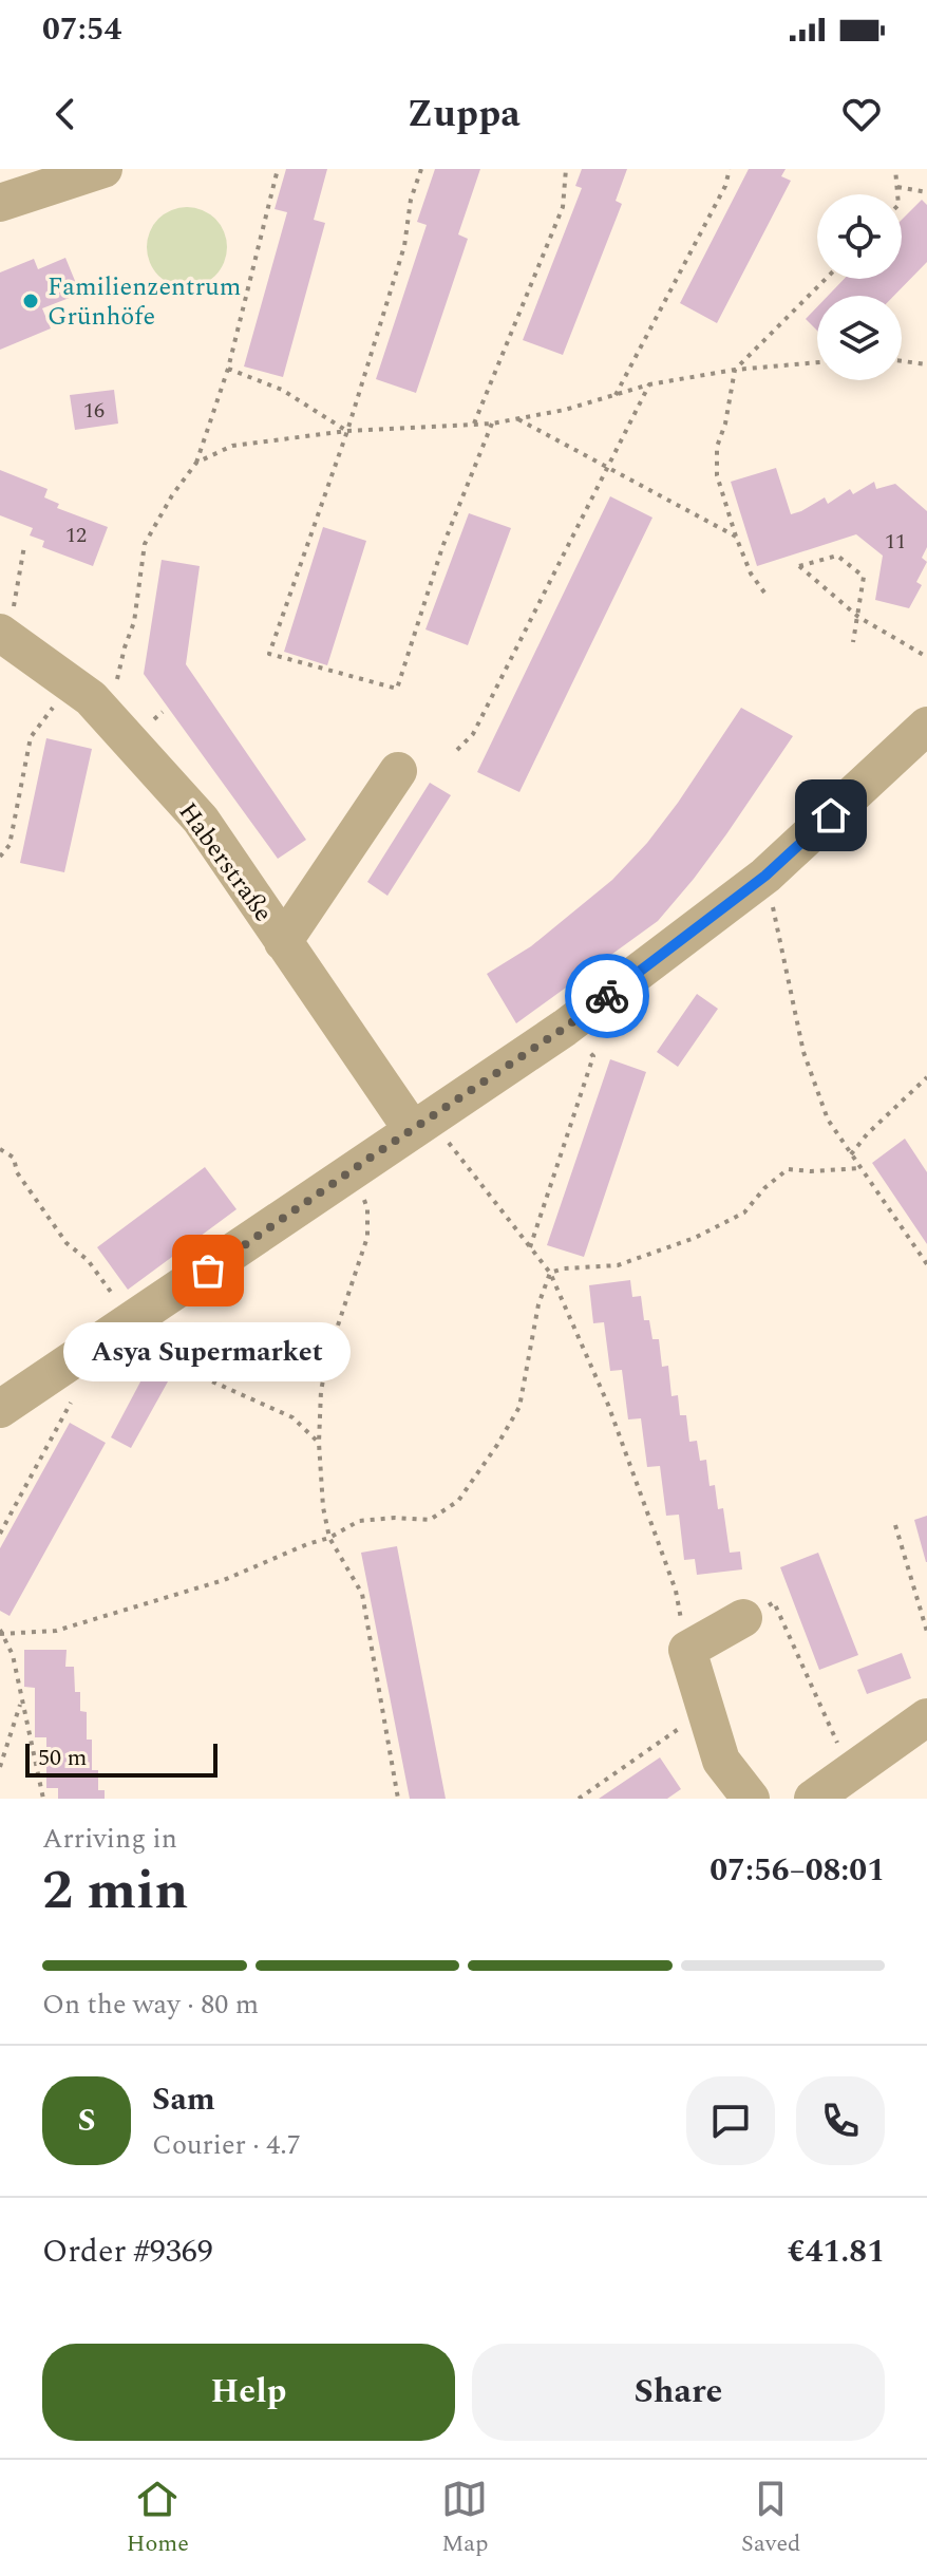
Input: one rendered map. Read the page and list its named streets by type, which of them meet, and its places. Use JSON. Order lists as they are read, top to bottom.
{
  "streets": {
    "street": ["Haberstraße"]
  },
  "places": ["Familienzentrum Grünhöfe", "Asya Supermarket"],
  "house_numbers": ["16", "12", "11"],
  "scale_bar": "50 m",
  "page": {
    "status": "07:54",
    "header": "Zuppa",
    "bubble": "Asya Supermarket",
    "scale": "50 m",
    "heading": ["2 min", "Arriving in", "07:56–08:01"],
    "panel": [
      "Sam",
      "Courier · 4.7",
      "Order #9369",
      "€41.81"
    ],
    "bar": "On the way · 80 m",
    "round": "S",
    "buttons": ["Help", "Share"],
    "tabs": ["Home", "Map", "Saved"]
  }
}
